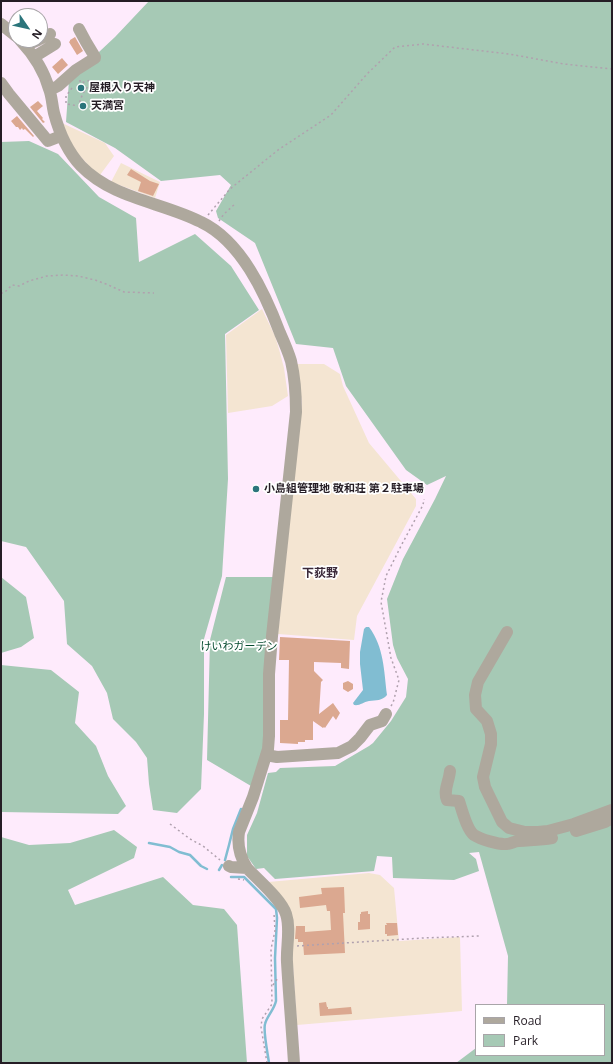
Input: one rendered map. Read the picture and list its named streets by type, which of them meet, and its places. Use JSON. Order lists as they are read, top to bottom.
{
  "districts": ["下荻野"],
  "parks": ["けいわガーデン"],
  "places": ["屋根入り天神", "天満宮", "小島組管理地 敬和荘 第２駐車場"],
  "legend": ["Road", "Park"],
  "north": "bottom right"
}
